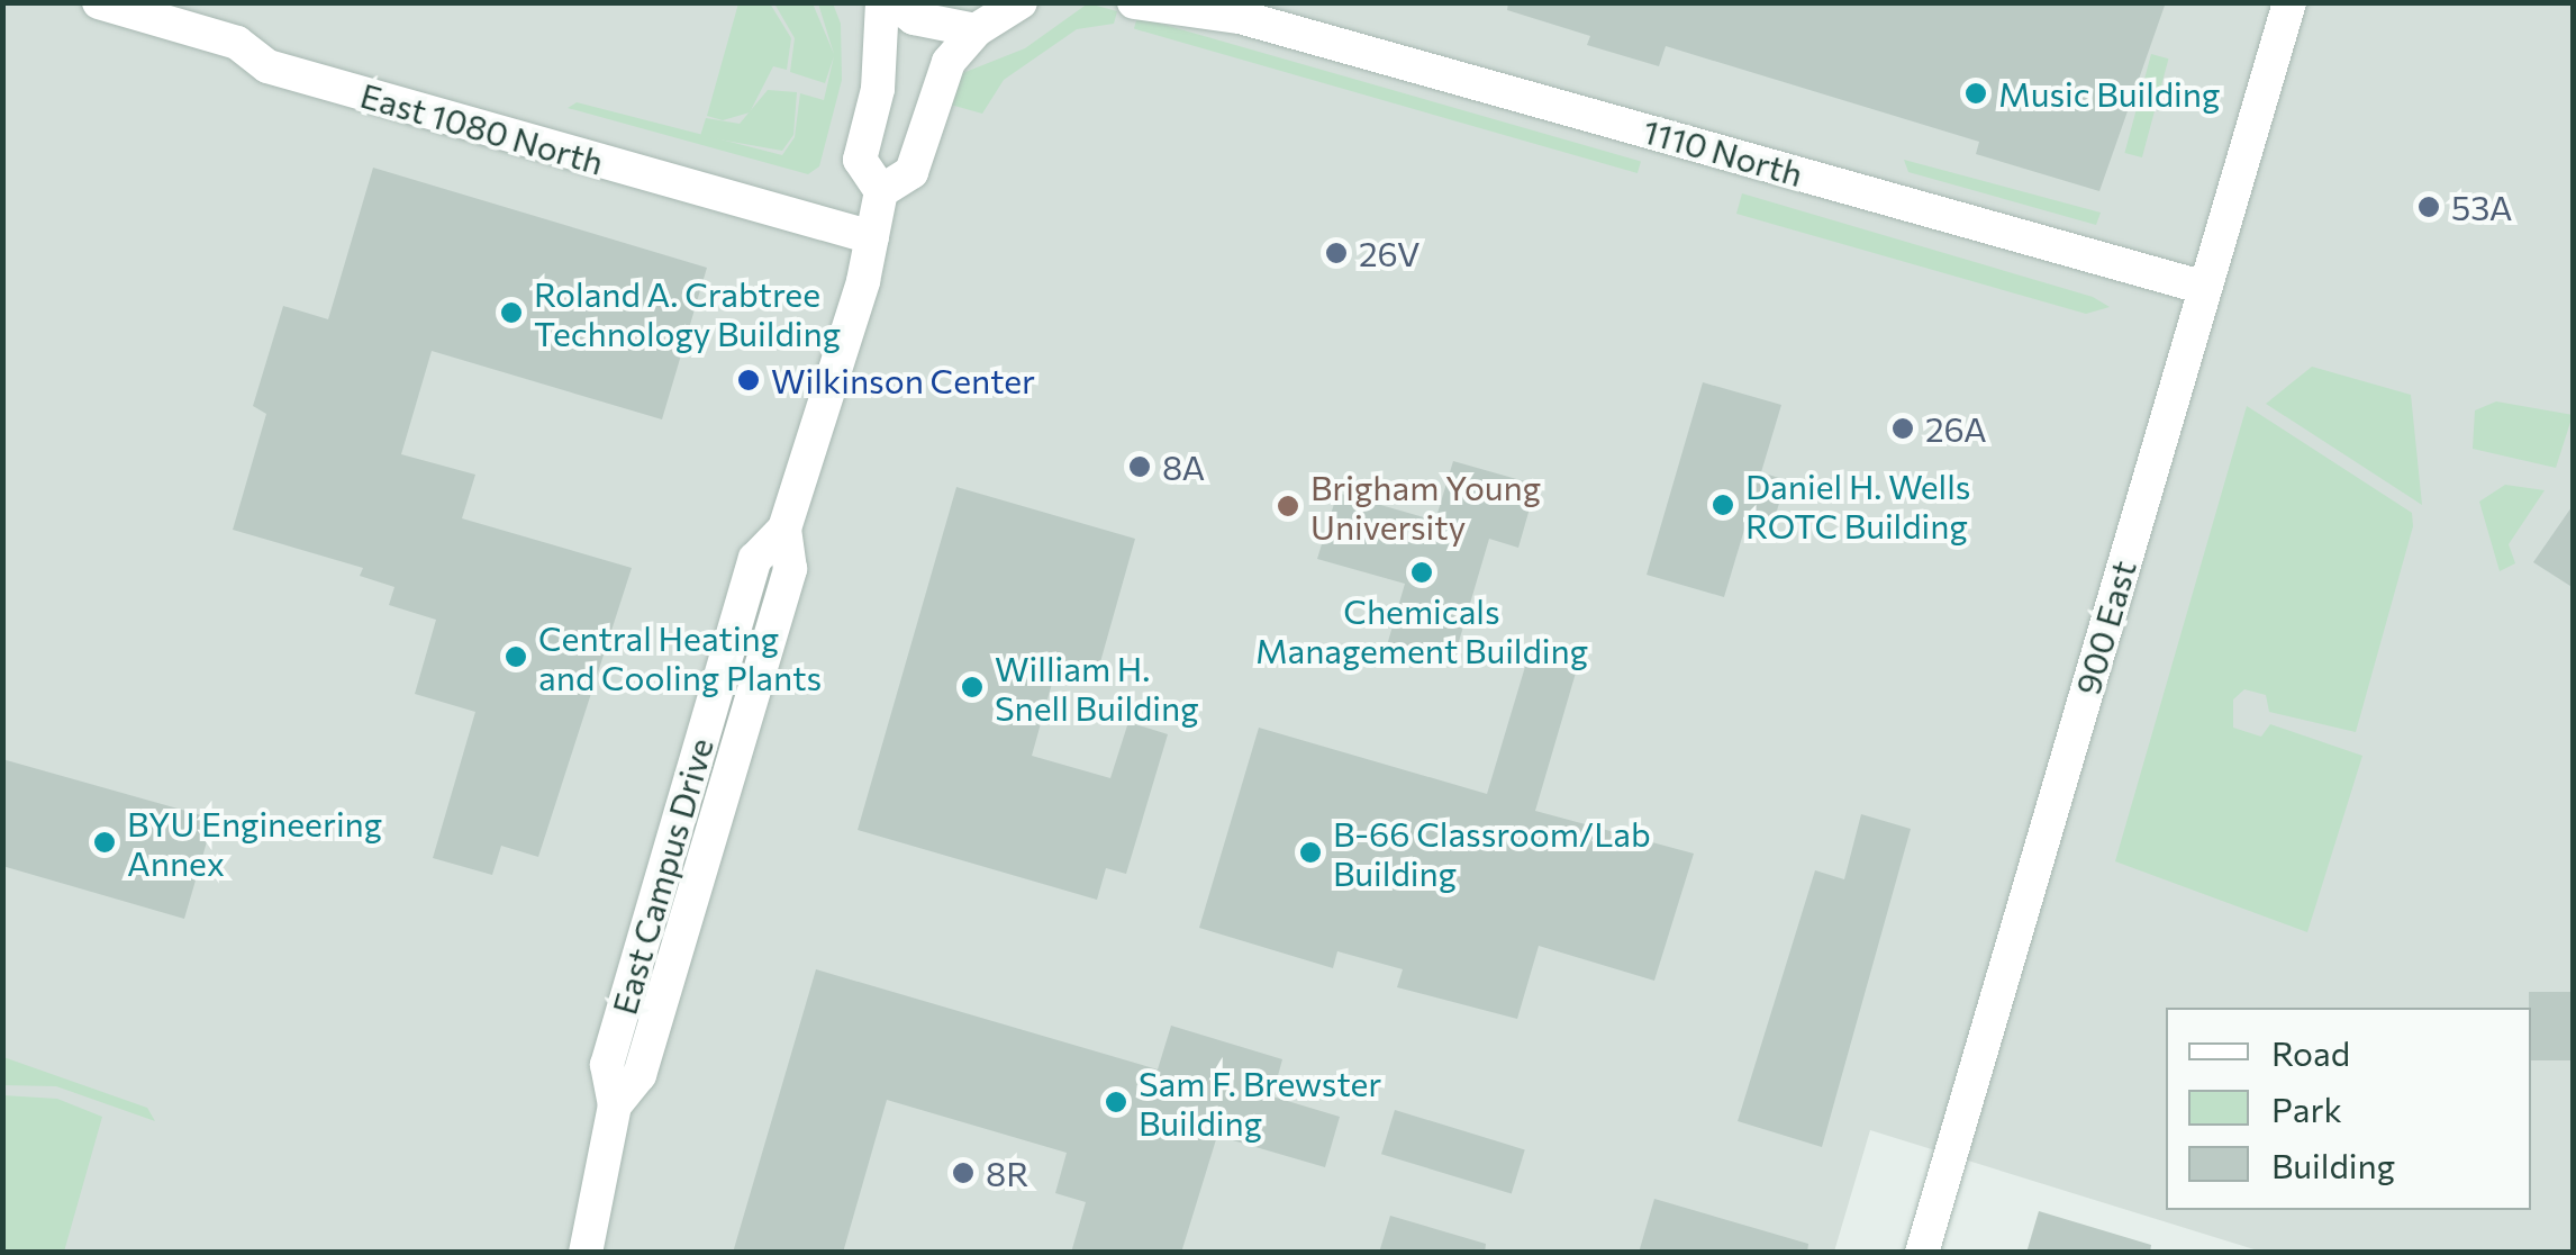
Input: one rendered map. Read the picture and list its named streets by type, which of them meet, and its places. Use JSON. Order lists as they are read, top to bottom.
{
  "streets": {
    "street": [
      "East 1080 North",
      "1110 North",
      "900 East",
      "East Campus Drive"
    ]
  },
  "crossings": [
    ["East 1080 North", "East Campus Drive"],
    ["1110 North", "900 East"]
  ],
  "places": [
    "Music Building",
    "53A",
    "26V",
    "Roland A. Crabtree Technology Building",
    "Wilkinson Center",
    "26A",
    "8A",
    "Daniel H. Wells ROTC Building",
    "Brigham Young University",
    "Chemicals Management Building",
    "Central Heating and Cooling Plants",
    "William H. Snell Building",
    "BYU Engineering Annex",
    "B-66 Classroom/Lab Building",
    "Sam F. Brewster Building",
    "8R"
  ],
  "legend": ["Road", "Park", "Building"]
}
